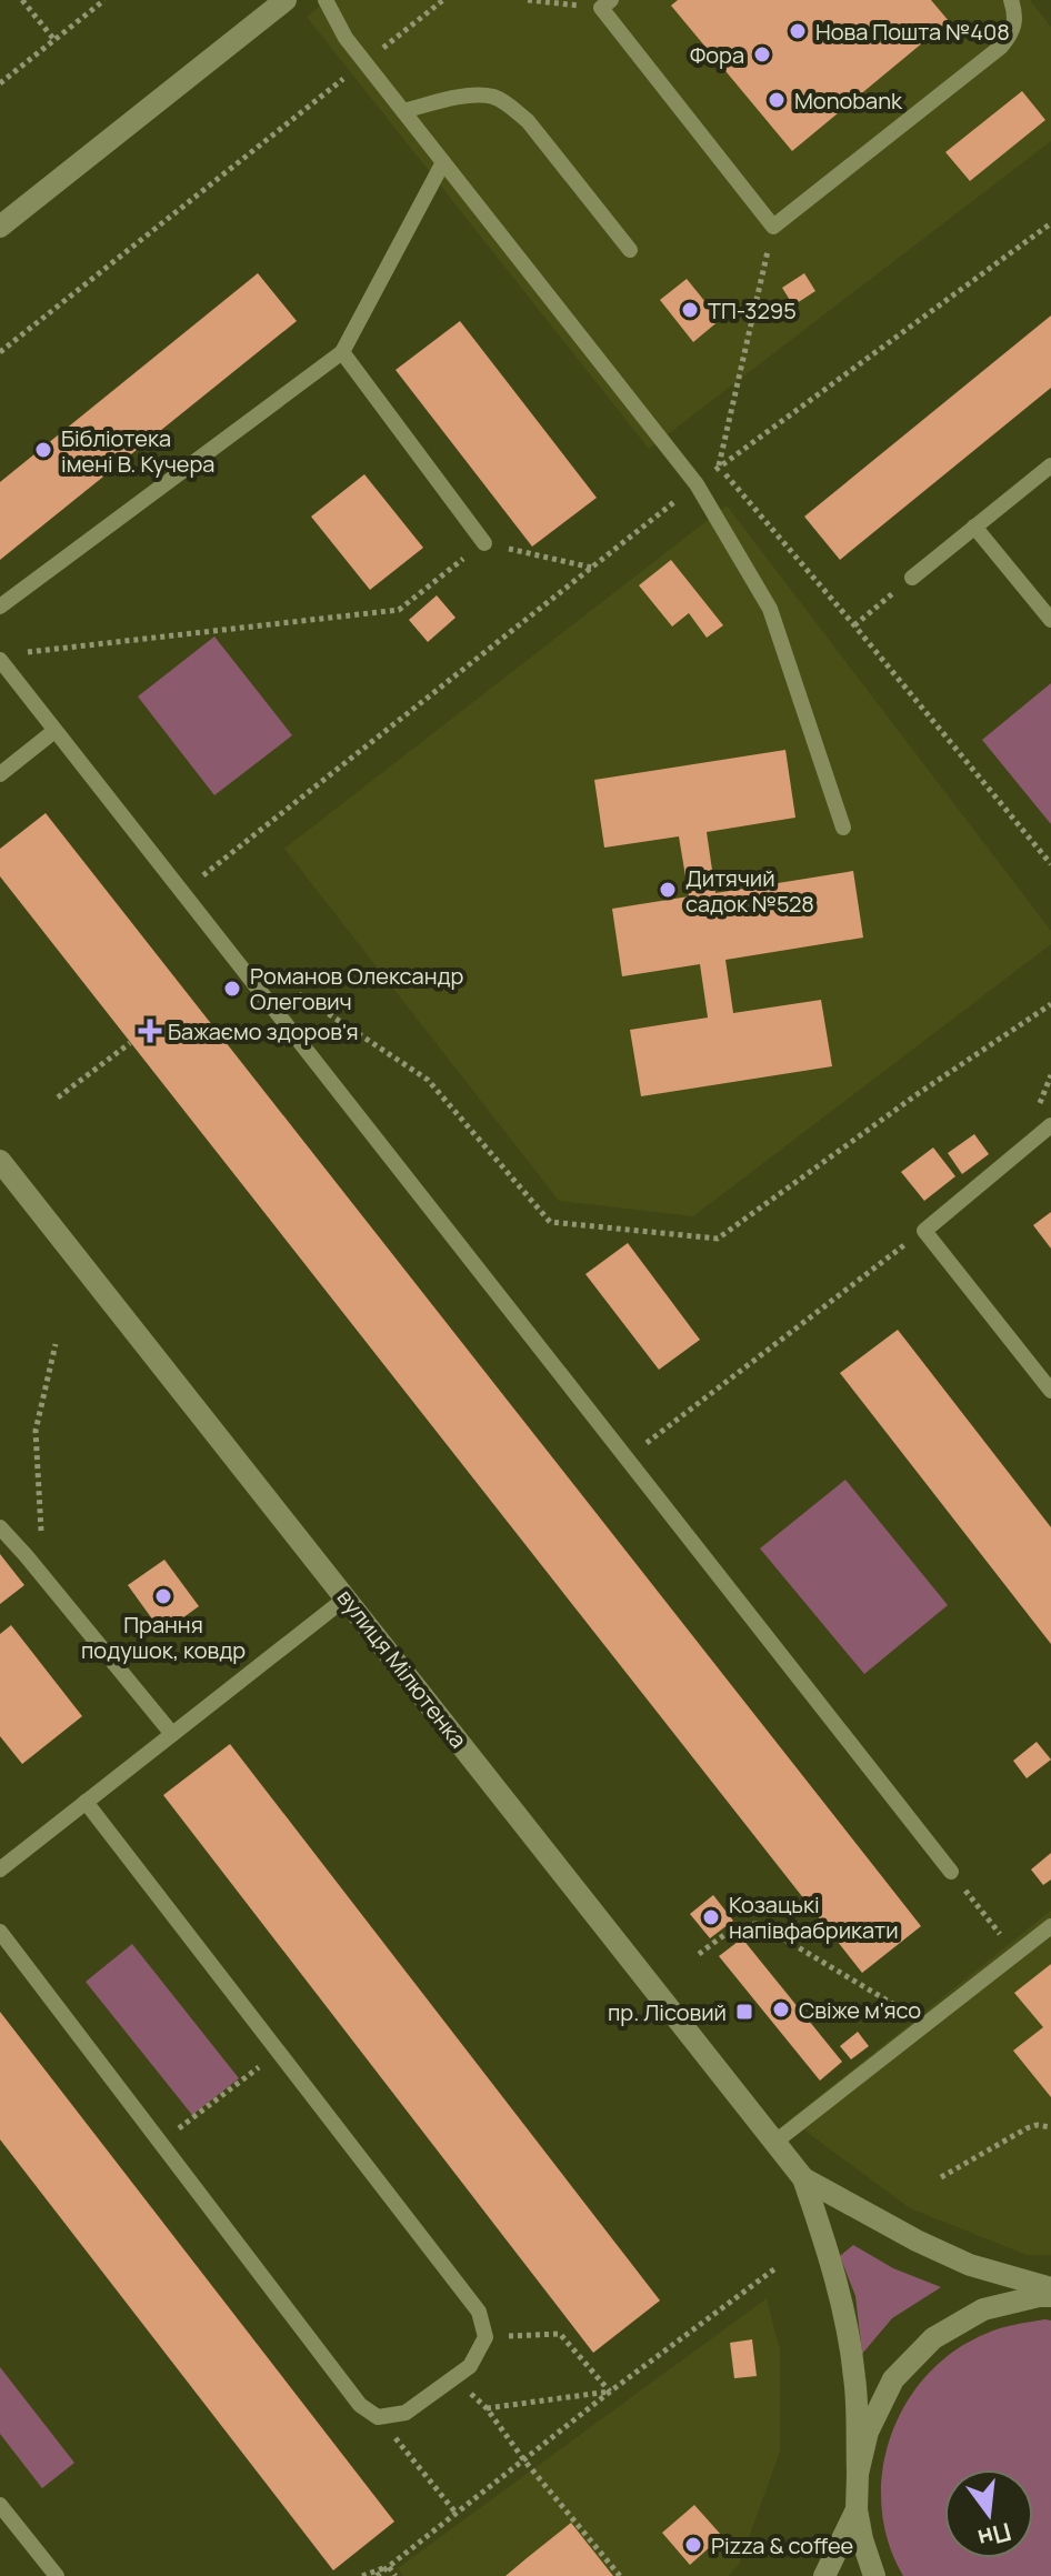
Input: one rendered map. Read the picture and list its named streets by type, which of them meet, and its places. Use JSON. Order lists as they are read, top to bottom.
{
  "streets": {
    "street": ["вулиця Мілютенка"]
  },
  "places": {
    "other": [
      "Нова Пошта №408",
      "Фора",
      "Monobank",
      "ТП-3295",
      "Бібліотека імені В. Кучера",
      "Дитячий садок №528",
      "Романов Олександр Олегович",
      "Прання подушок, ковдр",
      "Козацькі напівфабрикати",
      "Свіже м'ясо",
      "Pizza & coffee"
    ],
    "health": ["Бажаємо здоров'я"],
    "transit": ["пр. Лісовий"]
  },
  "north": "bottom"
}
